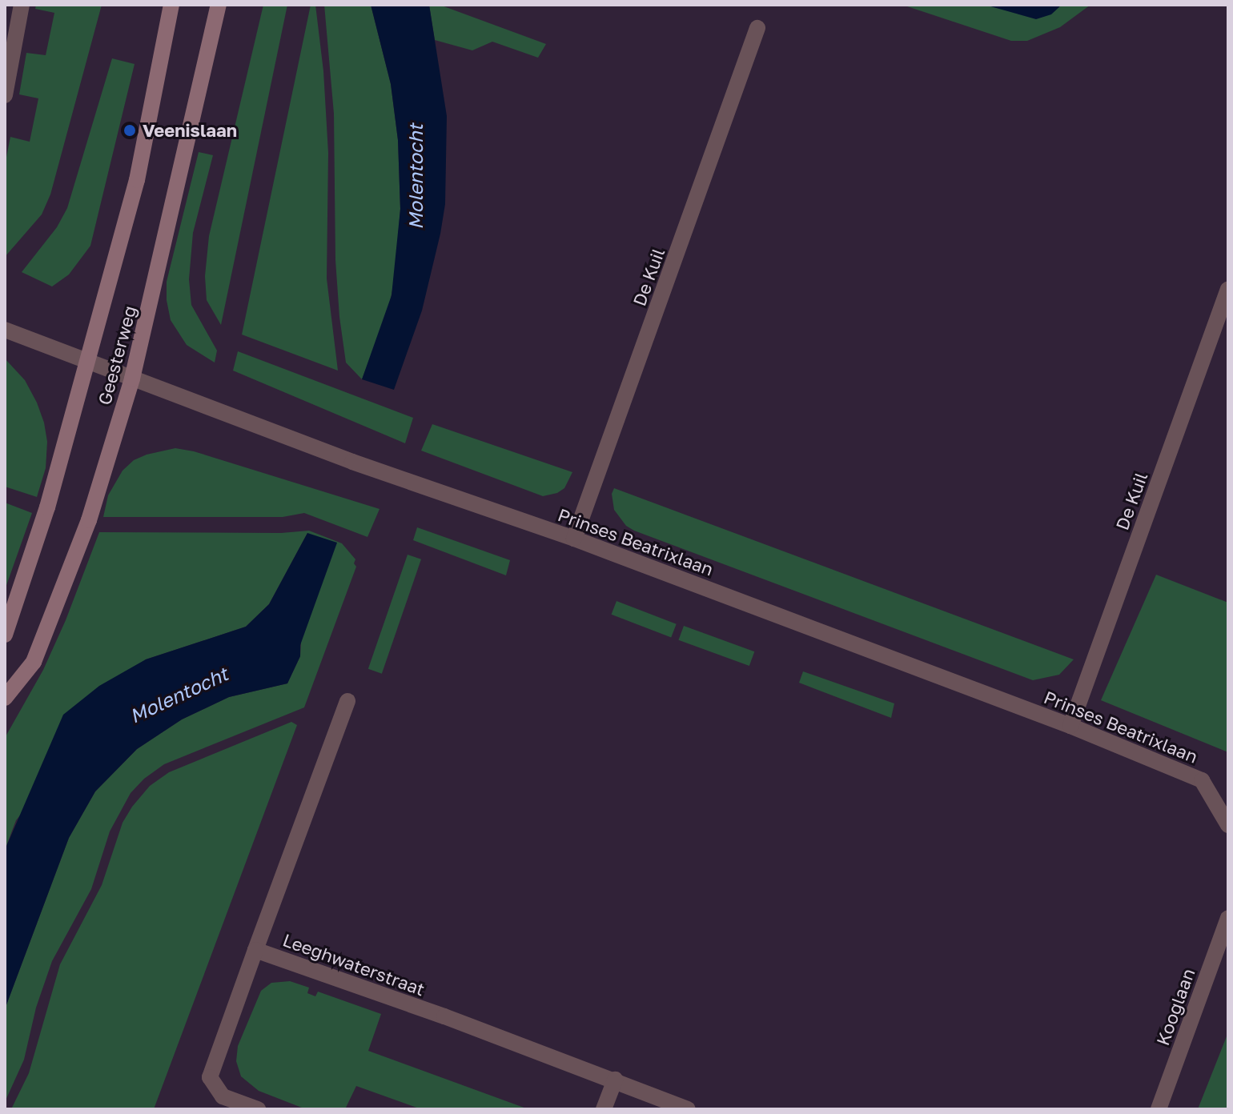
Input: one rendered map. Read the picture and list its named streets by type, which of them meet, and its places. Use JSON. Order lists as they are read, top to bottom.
{
  "streets": {
    "main road": ["Geesterweg"],
    "street": [
      "De Kuil",
      "Prinses Beatrixlaan",
      "Leeghwaterstraat",
      "Kooglaan"
    ]
  },
  "crossings": [
    ["De Kuil", "Prinses Beatrixlaan"],
    ["Geesterweg", "Prinses Beatrixlaan"]
  ],
  "water": ["Molentocht"],
  "places": ["Veenislaan"]
}
